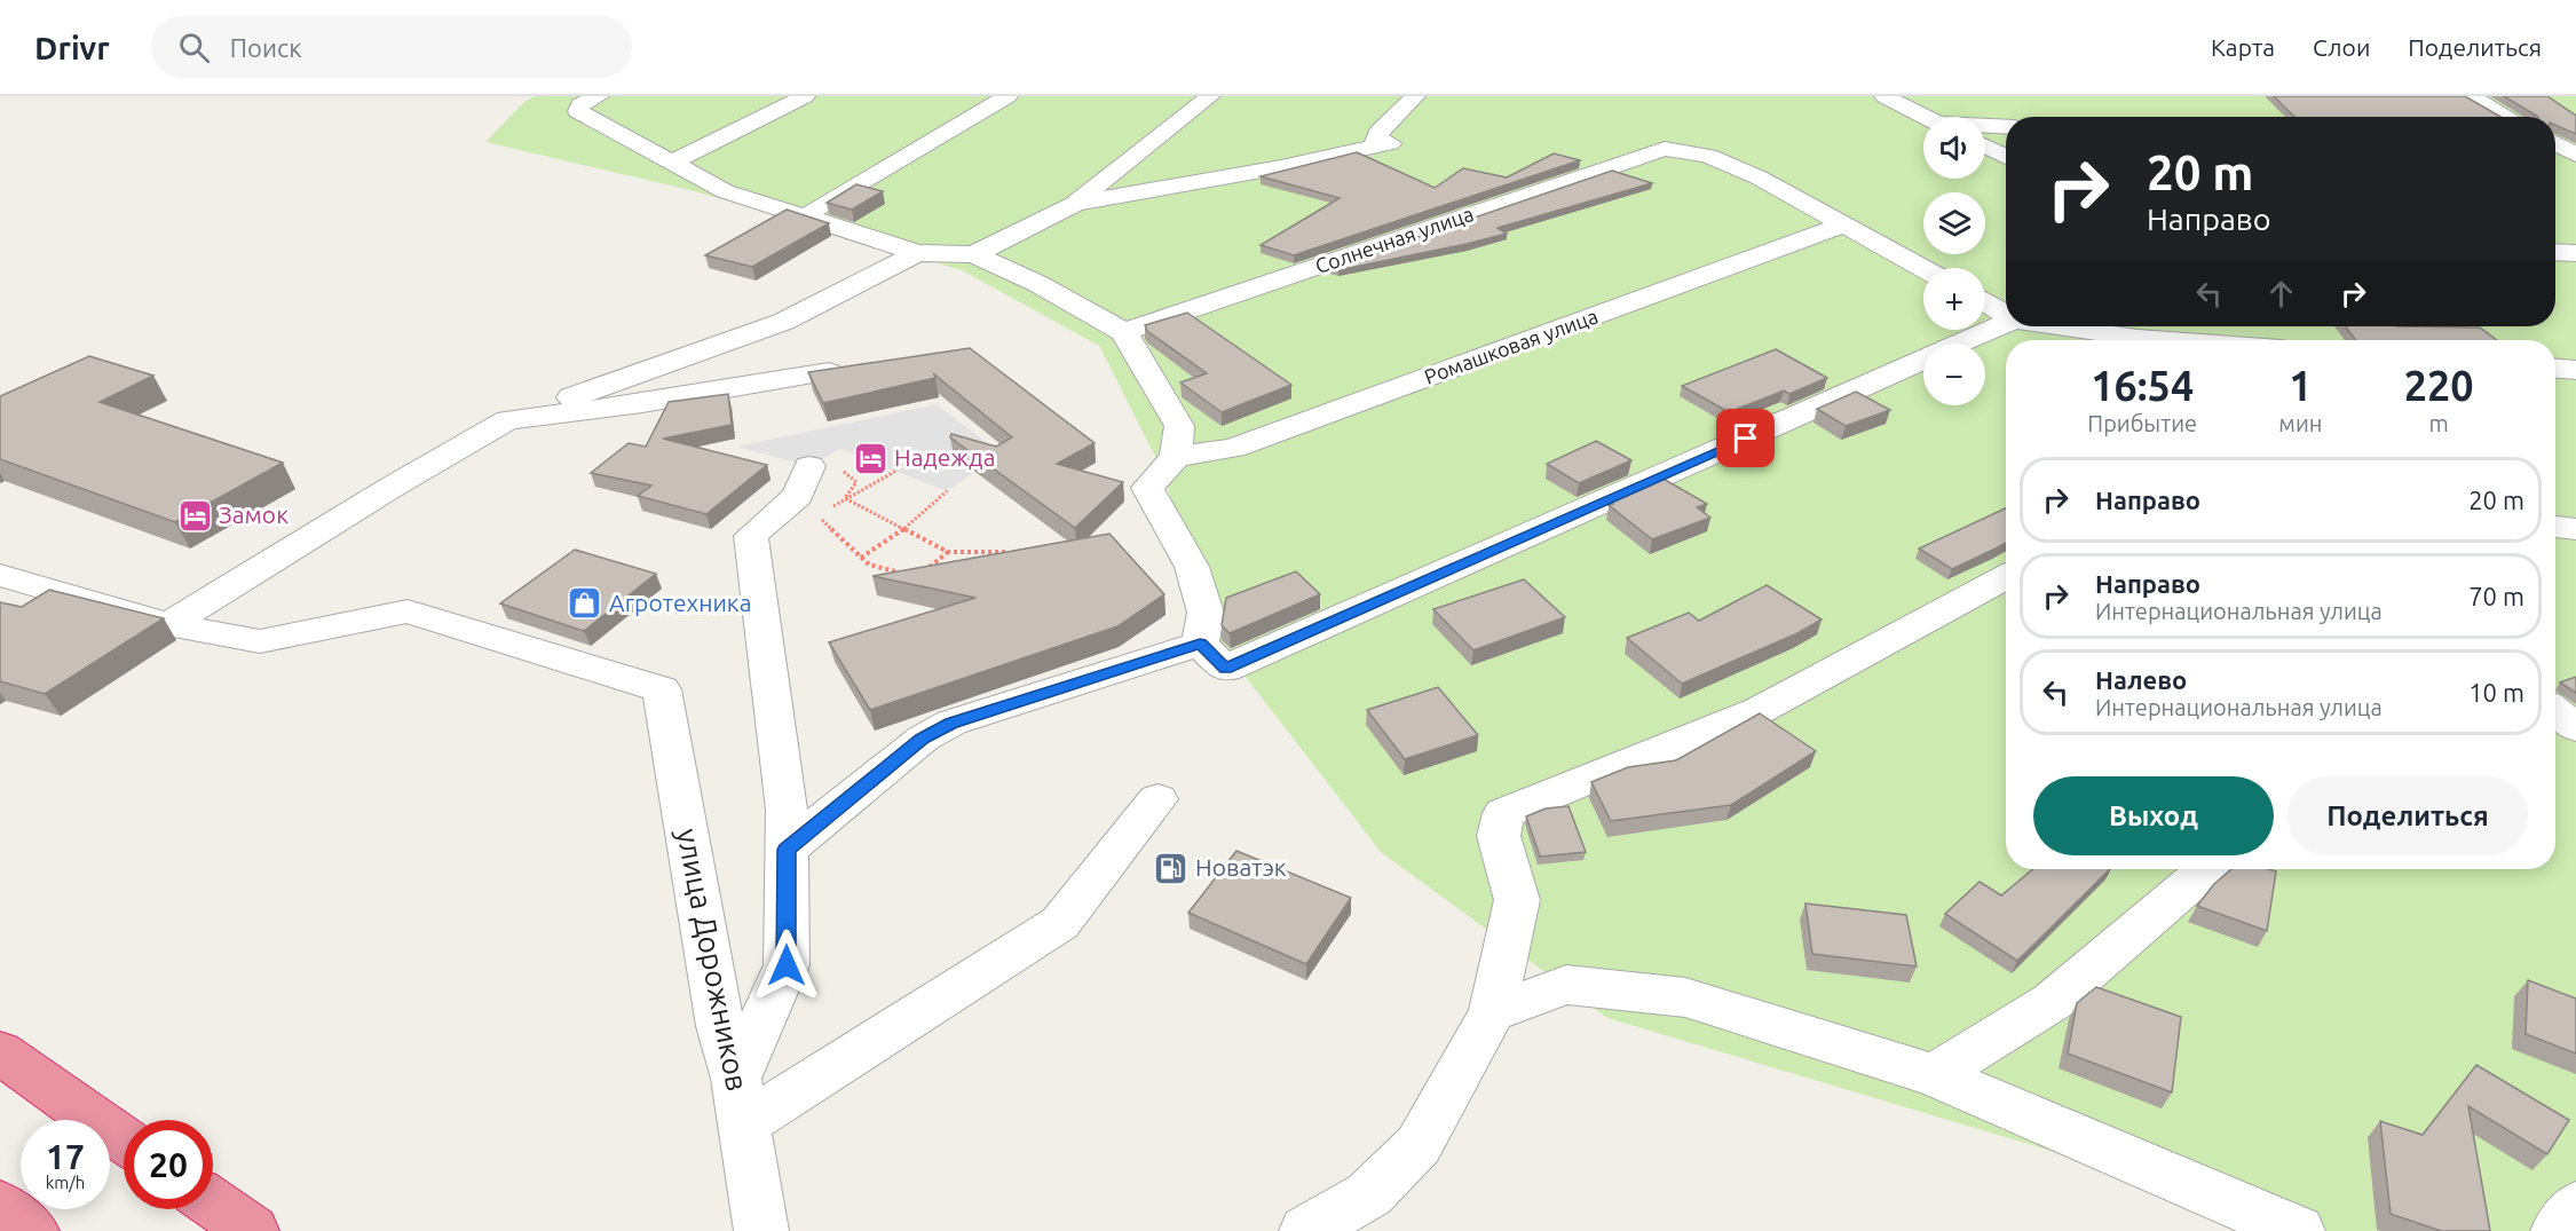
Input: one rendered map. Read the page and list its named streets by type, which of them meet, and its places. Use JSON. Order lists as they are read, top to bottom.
{
  "streets": {
    "street": ["Солнечная улица", "Ромашковая улица", "улица Дорожников"]
  },
  "crossings": [
    ["Солнечная улица", "Ромашковая улица"]
  ],
  "places": {
    "hotel": ["Надежда", "Замок"],
    "shop": ["Агротехника"],
    "fuel station": ["Новатэк"]
  },
  "page": {
    "header": "Drivr",
    "search": "Поиск",
    "nav": ["Карта", "Слои", "Поделиться"],
    "map_buttons": ["+", "−"],
    "turn": ["20 m", "Направо"],
    "eta": [
      "16:54",
      "Прибытие",
      "1",
      "мин",
      "220",
      "m"
    ],
    "list": [
      {
        "name": "Направо",
        "value": "20 m"
      },
      {
        "name": "Направо",
        "note": "Интернациональная улица",
        "value": "70 m"
      },
      {
        "name": "Налево",
        "note": "Интернациональная улица",
        "value": "10 m"
      }
    ],
    "buttons": ["Выход", "Поделиться"],
    "speed": "17 km/h",
    "limit": "20"
  }
}
